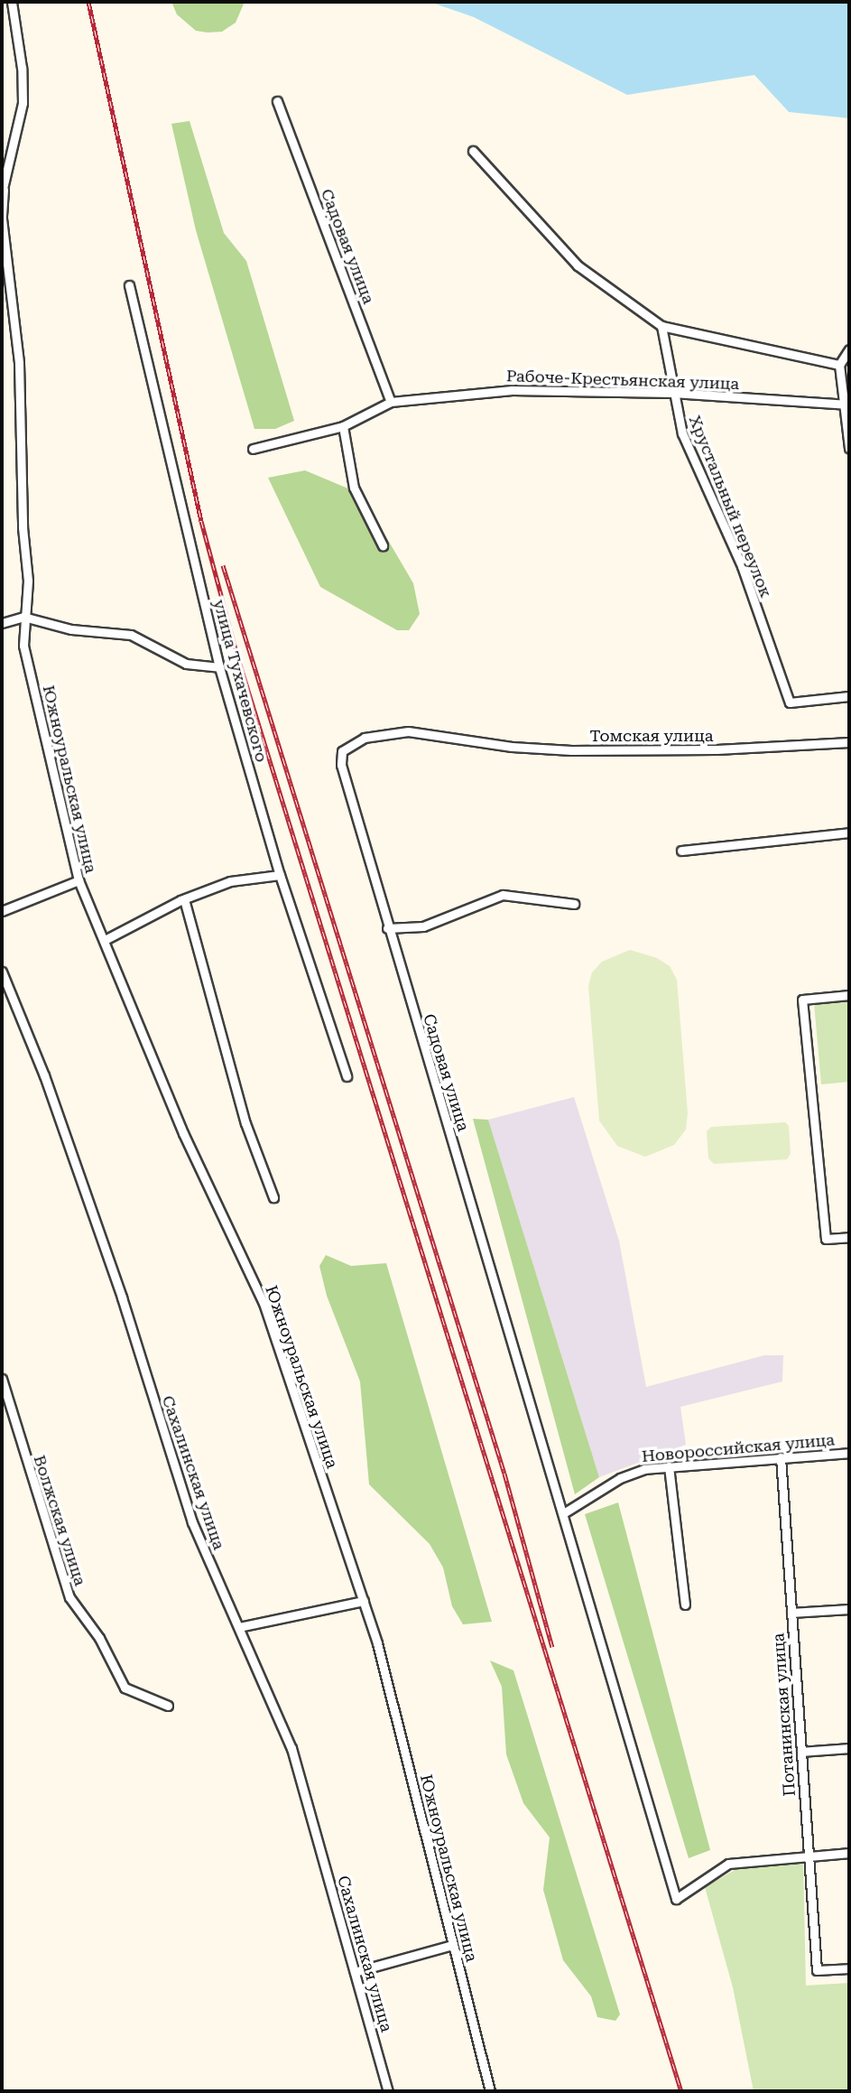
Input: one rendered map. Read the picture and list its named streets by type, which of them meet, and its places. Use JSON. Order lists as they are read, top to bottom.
{
  "streets": {
    "street": [
      "Садовая улица",
      "Рабоче-Крестьянская улица",
      "Хрустальный переулок",
      "улица Тухачевского",
      "Томская улица",
      "Южноуральская улица",
      "Новороссийская улица",
      "Сахалинская улица",
      "Волжская улица",
      "Потанинская улица"
    ]
  },
  "crossings": [
    ["Садовая улица", "Рабоче-Крестьянская улица"],
    ["Садовая улица", "Томская улица"],
    ["Садовая улица", "Новороссийская улица"],
    ["Садовая улица", "Потанинская улица"],
    ["Рабоче-Крестьянская улица", "Хрустальный переулок"],
    ["Новороссийская улица", "Потанинская улица"]
  ]
}
